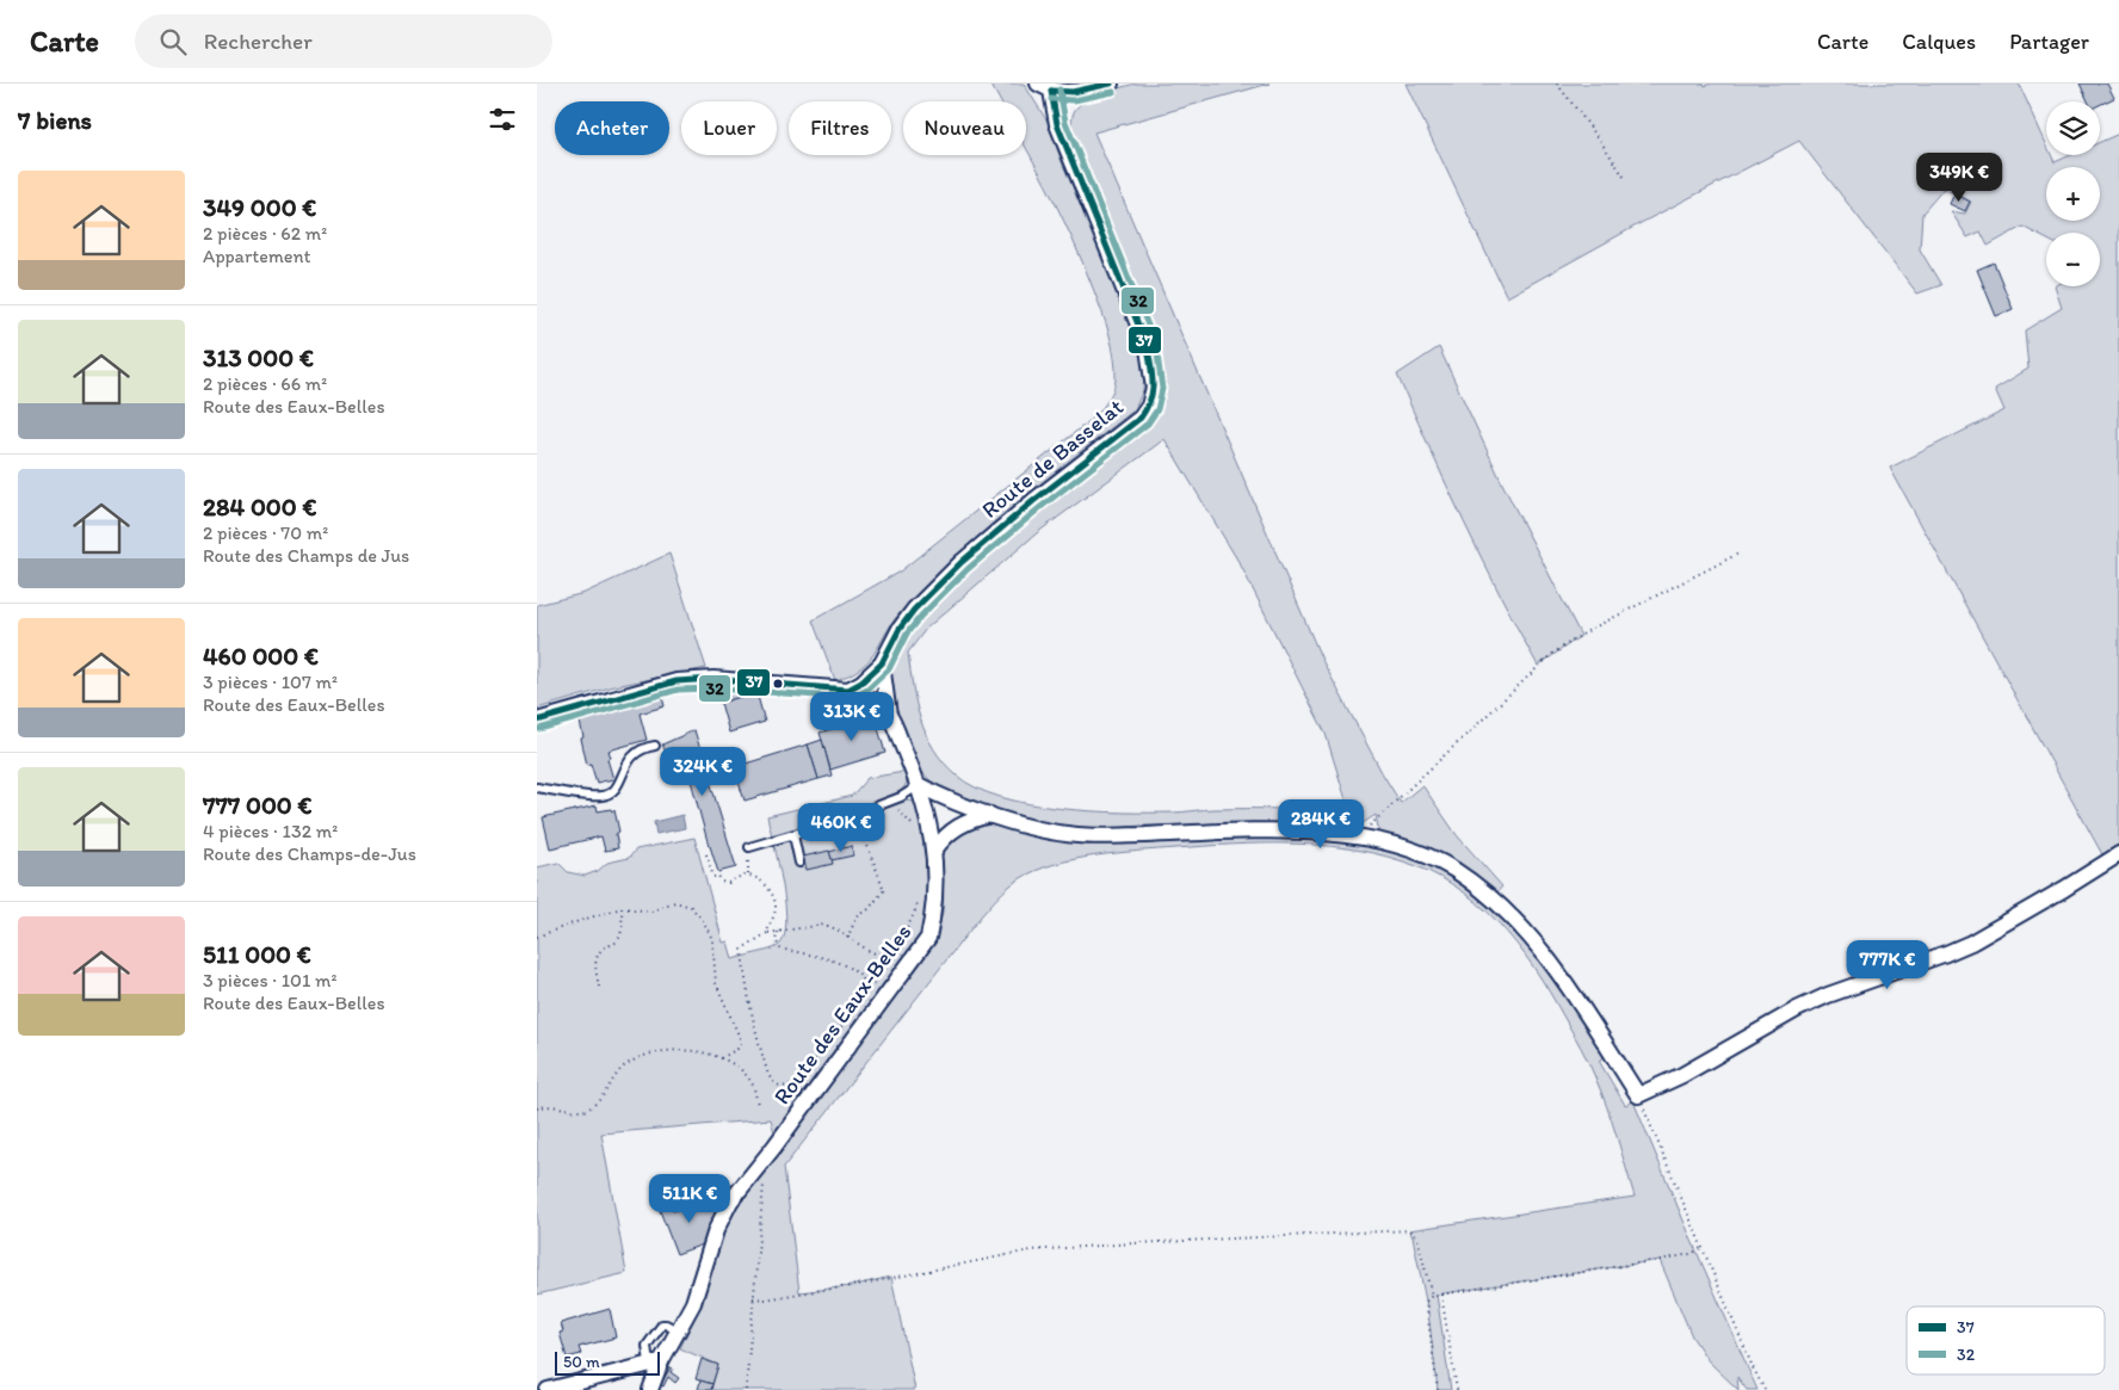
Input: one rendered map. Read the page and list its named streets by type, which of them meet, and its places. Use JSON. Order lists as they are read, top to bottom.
{
  "streets": {
    "street": ["Route de Basselat", "Route des Eaux-Belles"]
  },
  "lines": ["transit line 37", "transit line 32"],
  "legend": ["37", "32"],
  "scale_bar": "50 m",
  "page": {
    "header": "Carte",
    "search": "Rechercher",
    "nav": ["Carte", "Calques", "Partager"],
    "heading": "7 biens",
    "map_buttons": ["+", "−"],
    "chip": [
      "Acheter",
      "Louer",
      "Filtres",
      "Nouveau"
    ],
    "price": [
      "349K €",
      "313K €",
      "324K €",
      "284K €",
      "460K €",
      "777K €",
      "511K €"
    ],
    "list": [
      {
        "name": "349 000 €",
        "note": "2 pièces · 62 m² · Appartement"
      },
      {
        "name": "313 000 €",
        "note": "2 pièces · 66 m² · Route des Eaux-Belles"
      },
      {
        "name": "284 000 €",
        "note": "2 pièces · 70 m² · Route des Champs de Jus"
      },
      {
        "name": "460 000 €",
        "note": "3 pièces · 107 m² · Route des Eaux-Belles"
      },
      {
        "name": "777 000 €",
        "note": "4 pièces · 132 m² · Route des Champs-de-Jus"
      },
      {
        "name": "511 000 €",
        "note": "3 pièces · 101 m² · Route des Eaux-Belles"
      }
    ],
    "scale": "50 m"
  }
}
